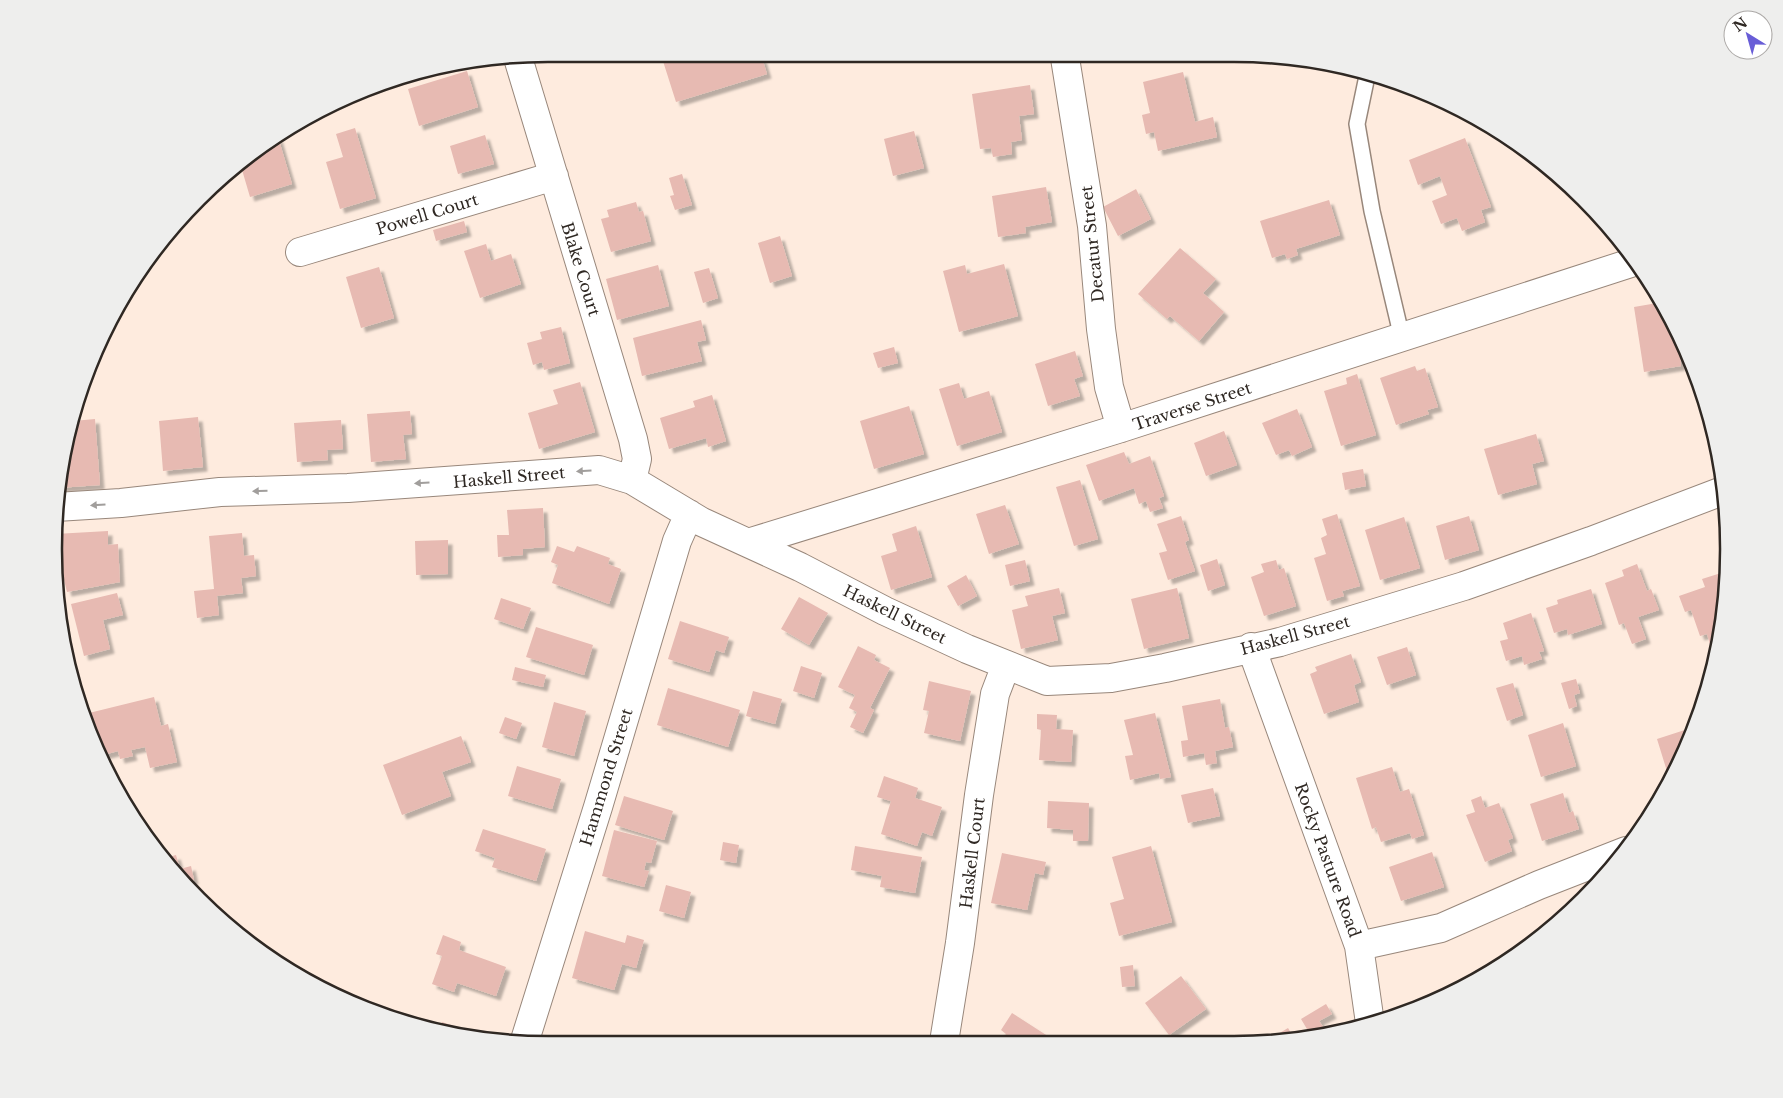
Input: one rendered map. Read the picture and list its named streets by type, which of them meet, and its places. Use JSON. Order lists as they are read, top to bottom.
{
  "streets": {
    "street": [
      "Powell Court",
      "Decatur Street",
      "Blake Court",
      "Traverse Street",
      "Haskell Street",
      "Hammond Street",
      "Haskell Court",
      "Rocky Pasture Road"
    ]
  },
  "crossings": [
    ["Powell Court", "Blake Court"],
    ["Decatur Street", "Traverse Street"],
    ["Blake Court", "Haskell Street"],
    ["Traverse Street", "Haskell Street"],
    ["Haskell Street", "Hammond Street"],
    ["Haskell Street", "Haskell Court"],
    ["Haskell Street", "Rocky Pasture Road"]
  ],
  "north": "top left"
}
